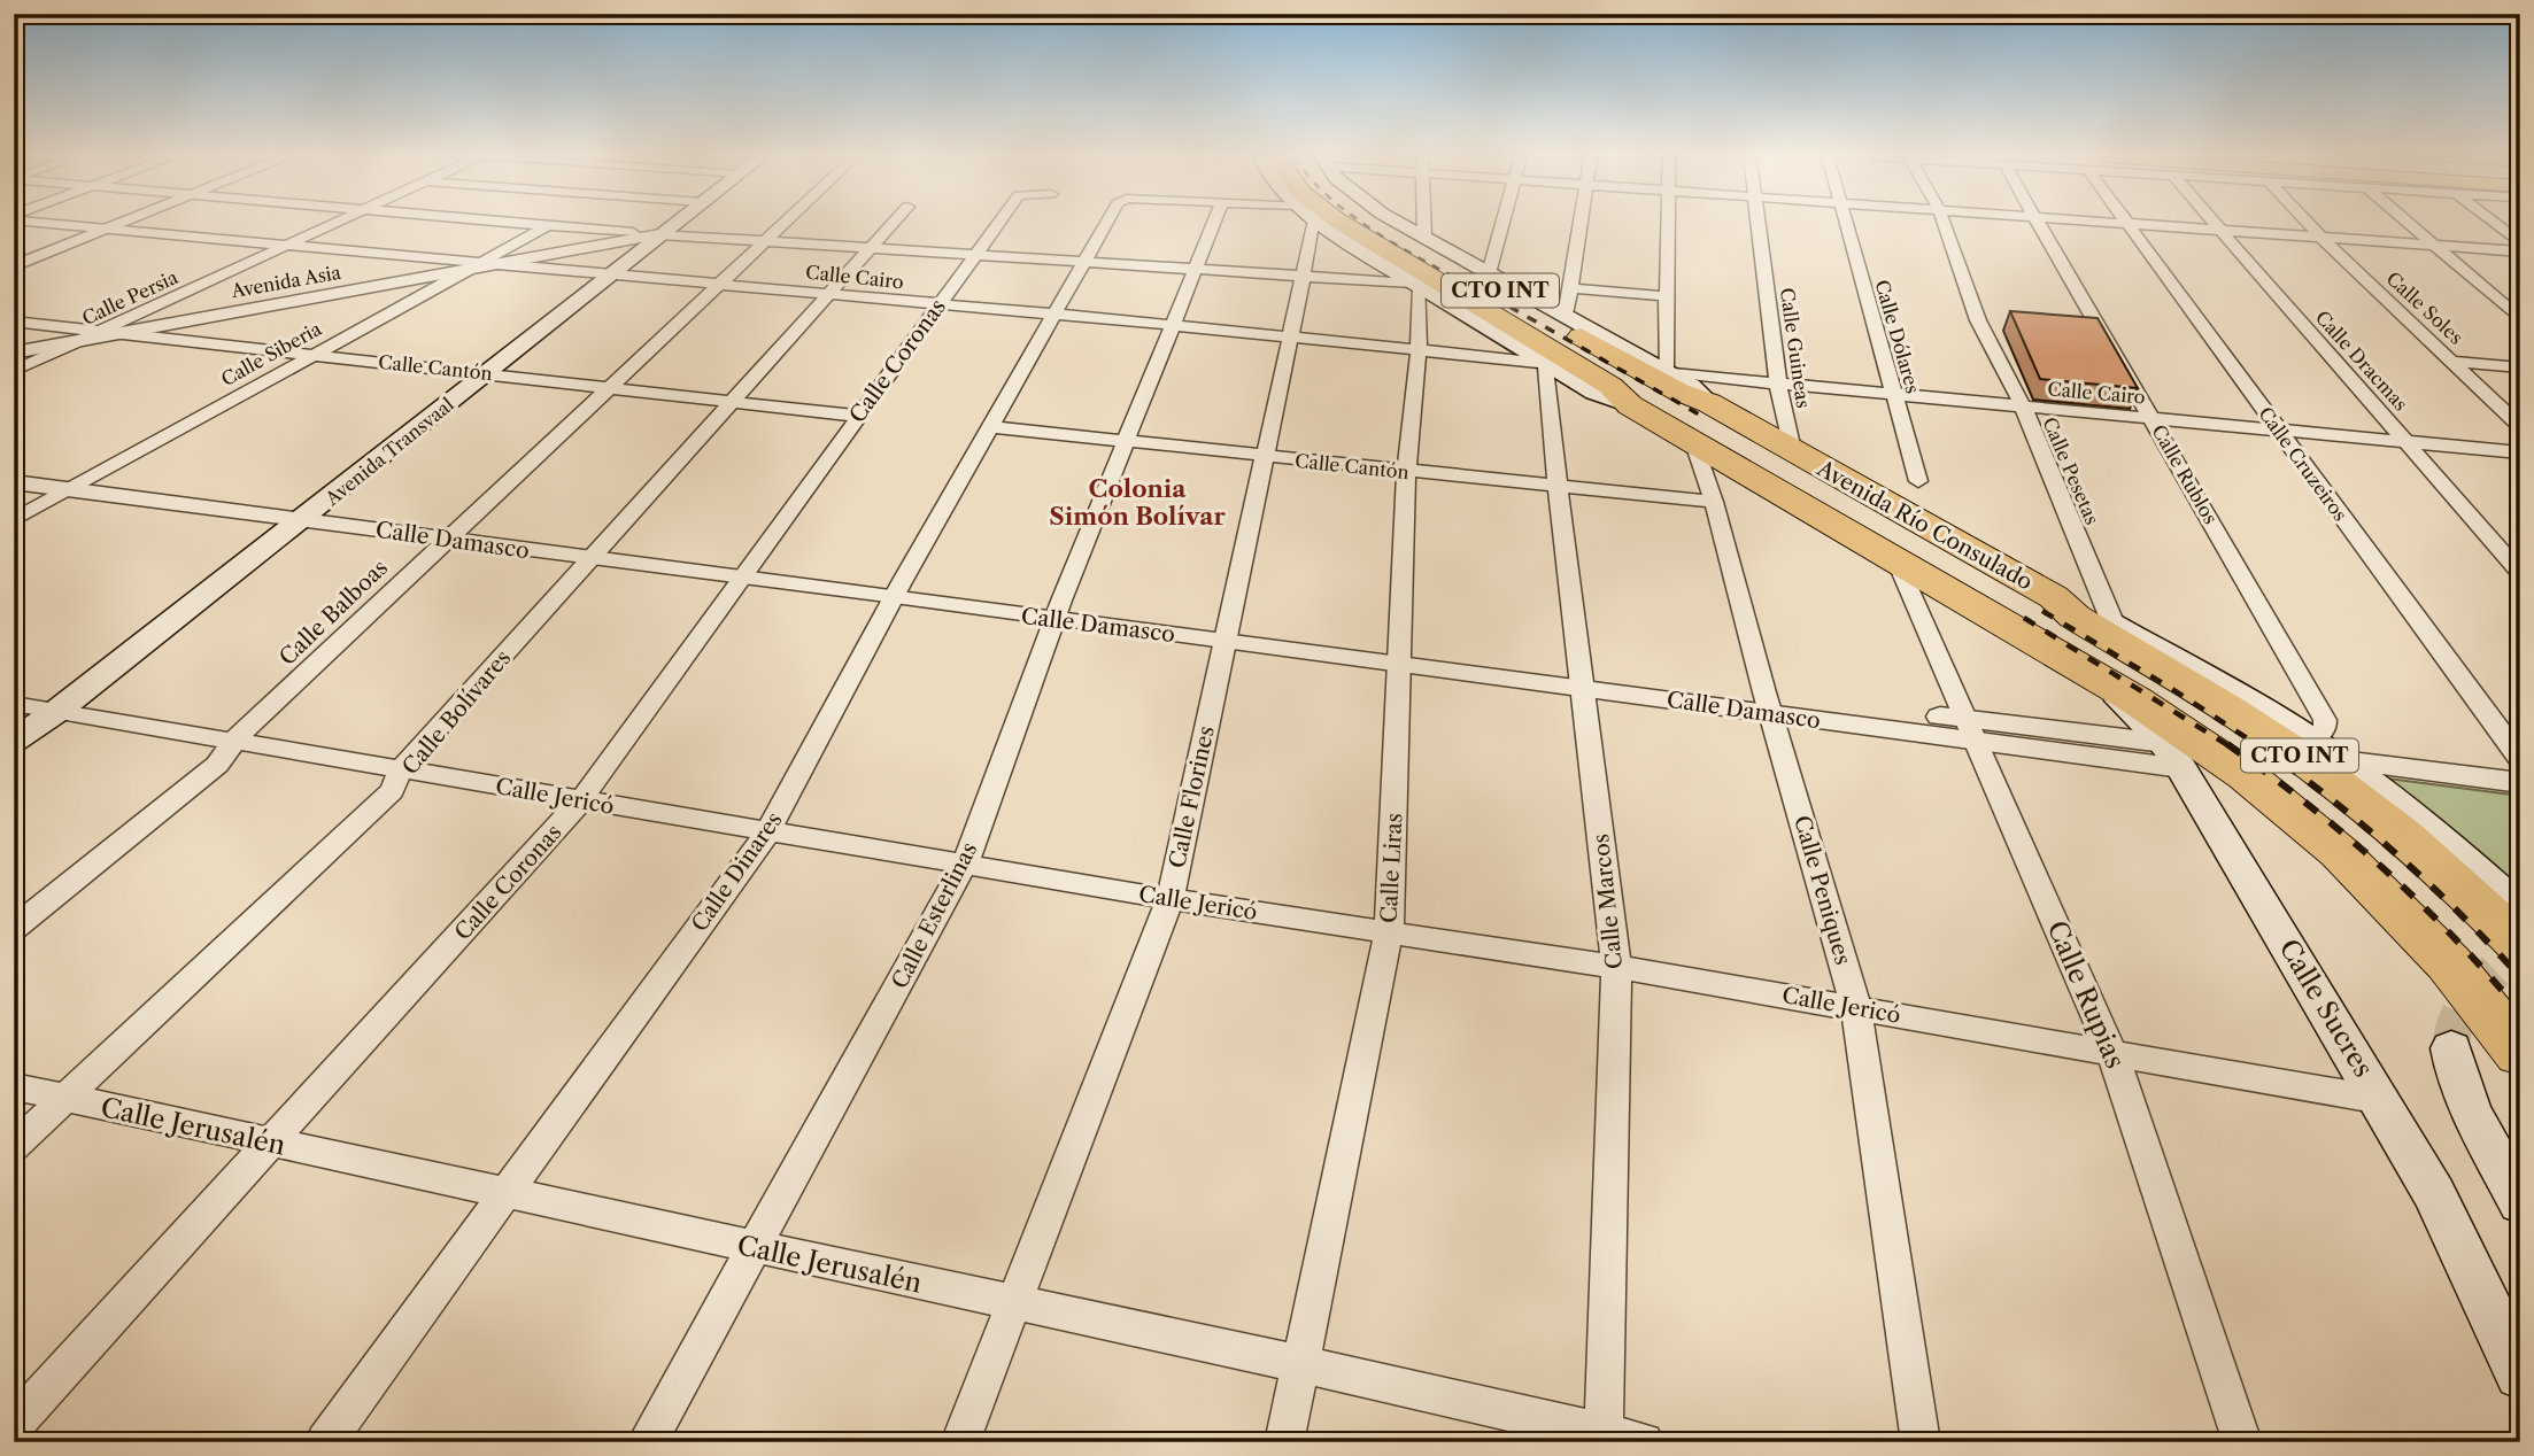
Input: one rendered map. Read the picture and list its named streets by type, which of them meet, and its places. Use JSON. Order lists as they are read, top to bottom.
{
  "streets": {
    "highway": ["CTO INT", "Avenida Río Consulado"],
    "main road": ["Avenida Transvaal", "Calle Sucres"],
    "street": [
      "Calle Cairo",
      "Avenida Asia",
      "Calle Persia",
      "Calle Soles",
      "Calle Dólares",
      "Calle Guineas",
      "Calle Siberia",
      "Calle Coronas",
      "Calle Dracmas",
      "Calle Cantón",
      "Calle Cruzeiros",
      "Calle Pesetas",
      "Calle Rublos",
      "Calle Damasco",
      "Calle Balboas",
      "Calle Bolívares",
      "Calle Jericó",
      "Calle Florines",
      "Calle Liras",
      "Calle Dinares",
      "Calle Peniques",
      "Calle Marcos",
      "Calle Esterlinas",
      "Calle Rupias",
      "Calle Jerusalén"
    ]
  },
  "crossings": [
    ["Calle Cairo", "Avenida Asia"],
    ["Calle Cairo", "Calle Persia"],
    ["Calle Cairo", "Calle Dólares"],
    ["Calle Cairo", "Calle Guineas"],
    ["Calle Cairo", "Calle Siberia"],
    ["Calle Cairo", "Calle Coronas"],
    ["Calle Cairo", "Calle Dracmas"],
    ["Calle Cairo", "Avenida Transvaal"],
    ["Calle Cairo", "Calle Cruzeiros"],
    ["Calle Cairo", "Calle Pesetas"],
    ["Calle Cairo", "Calle Rublos"],
    ["Calle Cairo", "Avenida Río Consulado"],
    ["Calle Cairo", "Calle Balboas"],
    ["Calle Cairo", "Calle Bolívares"],
    ["Calle Cairo", "Calle Florines"],
    ["Calle Cairo", "Calle Liras"],
    ["Calle Cairo", "Calle Dinares"],
    ["Calle Cairo", "Calle Marcos"],
    ["Calle Cairo", "Calle Esterlinas"],
    ["Avenida Asia", "Calle Persia"],
    ["Avenida Asia", "Calle Siberia"],
    ["Avenida Asia", "Calle Cantón"],
    ["Avenida Asia", "Avenida Transvaal"],
    ["CTO INT", "Avenida Río Consulado"],
    ["CTO INT", "Calle Sucres"],
    ["Calle Persia", "Calle Cantón"],
    ["Calle Guineas", "Avenida Río Consulado"],
    ["Calle Siberia", "Calle Cantón"],
    ["Calle Siberia", "Calle Damasco"],
    ["Calle Coronas", "Calle Cantón"],
    ["Calle Coronas", "Calle Damasco"],
    ["Calle Coronas", "Calle Jericó"],
    ["Calle Coronas", "Calle Jerusalén"],
    ["Calle Cantón", "Avenida Transvaal"],
    ["Calle Cantón", "Calle Balboas"],
    ["Calle Cantón", "Calle Bolívares"],
    ["Calle Cantón", "Calle Florines"],
    ["Calle Cantón", "Calle Liras"],
    ["Calle Cantón", "Calle Dinares"],
    ["Calle Cantón", "Calle Peniques"],
    ["Calle Cantón", "Calle Marcos"],
    ["Calle Cantón", "Calle Esterlinas"],
    ["Avenida Transvaal", "Calle Damasco"],
    ["Avenida Transvaal", "Calle Jericó"],
    ["Calle Pesetas", "Avenida Río Consulado"],
    ["Calle Rublos", "Avenida Río Consulado"],
    ["Avenida Río Consulado", "Calle Liras"],
    ["Avenida Río Consulado", "Calle Peniques"],
    ["Avenida Río Consulado", "Calle Marcos"],
    ["Avenida Río Consulado", "Calle Rupias"],
    ["Avenida Río Consulado", "Calle Sucres"],
    ["Calle Damasco", "Calle Balboas"],
    ["Calle Damasco", "Calle Bolívares"],
    ["Calle Damasco", "Calle Florines"],
    ["Calle Damasco", "Calle Liras"],
    ["Calle Damasco", "Calle Dinares"],
    ["Calle Damasco", "Calle Peniques"],
    ["Calle Damasco", "Calle Marcos"],
    ["Calle Damasco", "Calle Esterlinas"],
    ["Calle Damasco", "Calle Rupias"],
    ["Calle Damasco", "Calle Sucres"],
    ["Calle Balboas", "Calle Jericó"],
    ["Calle Bolívares", "Calle Jericó"],
    ["Calle Bolívares", "Calle Jerusalén"],
    ["Calle Jericó", "Calle Florines"],
    ["Calle Jericó", "Calle Liras"],
    ["Calle Jericó", "Calle Dinares"],
    ["Calle Jericó", "Calle Peniques"],
    ["Calle Jericó", "Calle Marcos"],
    ["Calle Jericó", "Calle Esterlinas"],
    ["Calle Jericó", "Calle Rupias"],
    ["Calle Jericó", "Calle Sucres"],
    ["Calle Florines", "Calle Jerusalén"],
    ["Calle Liras", "Calle Jerusalén"],
    ["Calle Dinares", "Calle Jerusalén"],
    ["Calle Marcos", "Calle Jerusalén"],
    ["Calle Esterlinas", "Calle Jerusalén"]
  ],
  "districts": ["Colonia Simón Bolívar"]
}
